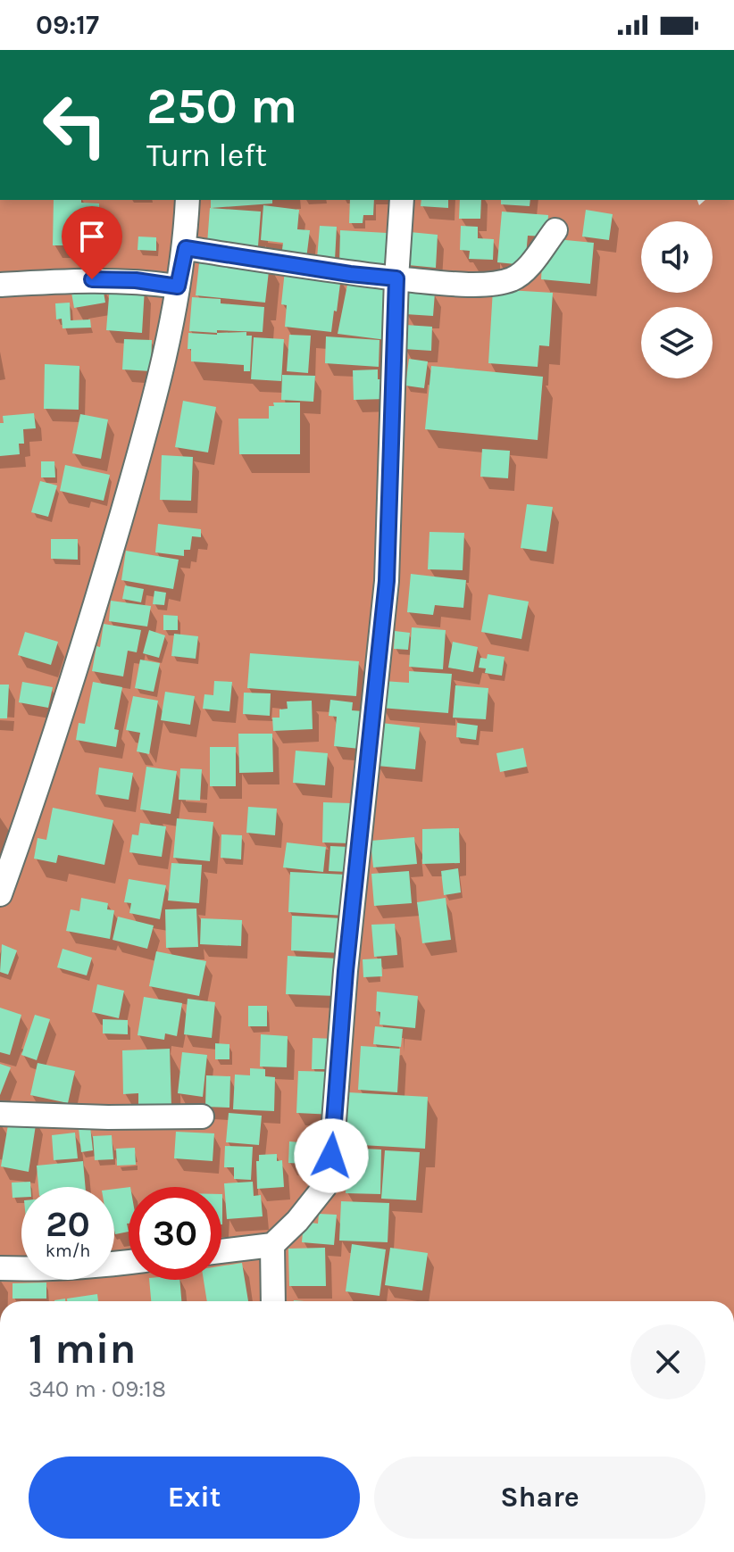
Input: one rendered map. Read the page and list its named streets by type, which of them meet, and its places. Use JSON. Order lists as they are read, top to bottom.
{
  "page": {
    "status": "09:17",
    "turn": ["250 m", "Turn left"],
    "speed": "20 km/h",
    "limit": "30",
    "heading": ["1 min", "340 m · 09:18"],
    "buttons": ["Exit", "Share"]
  }
}
